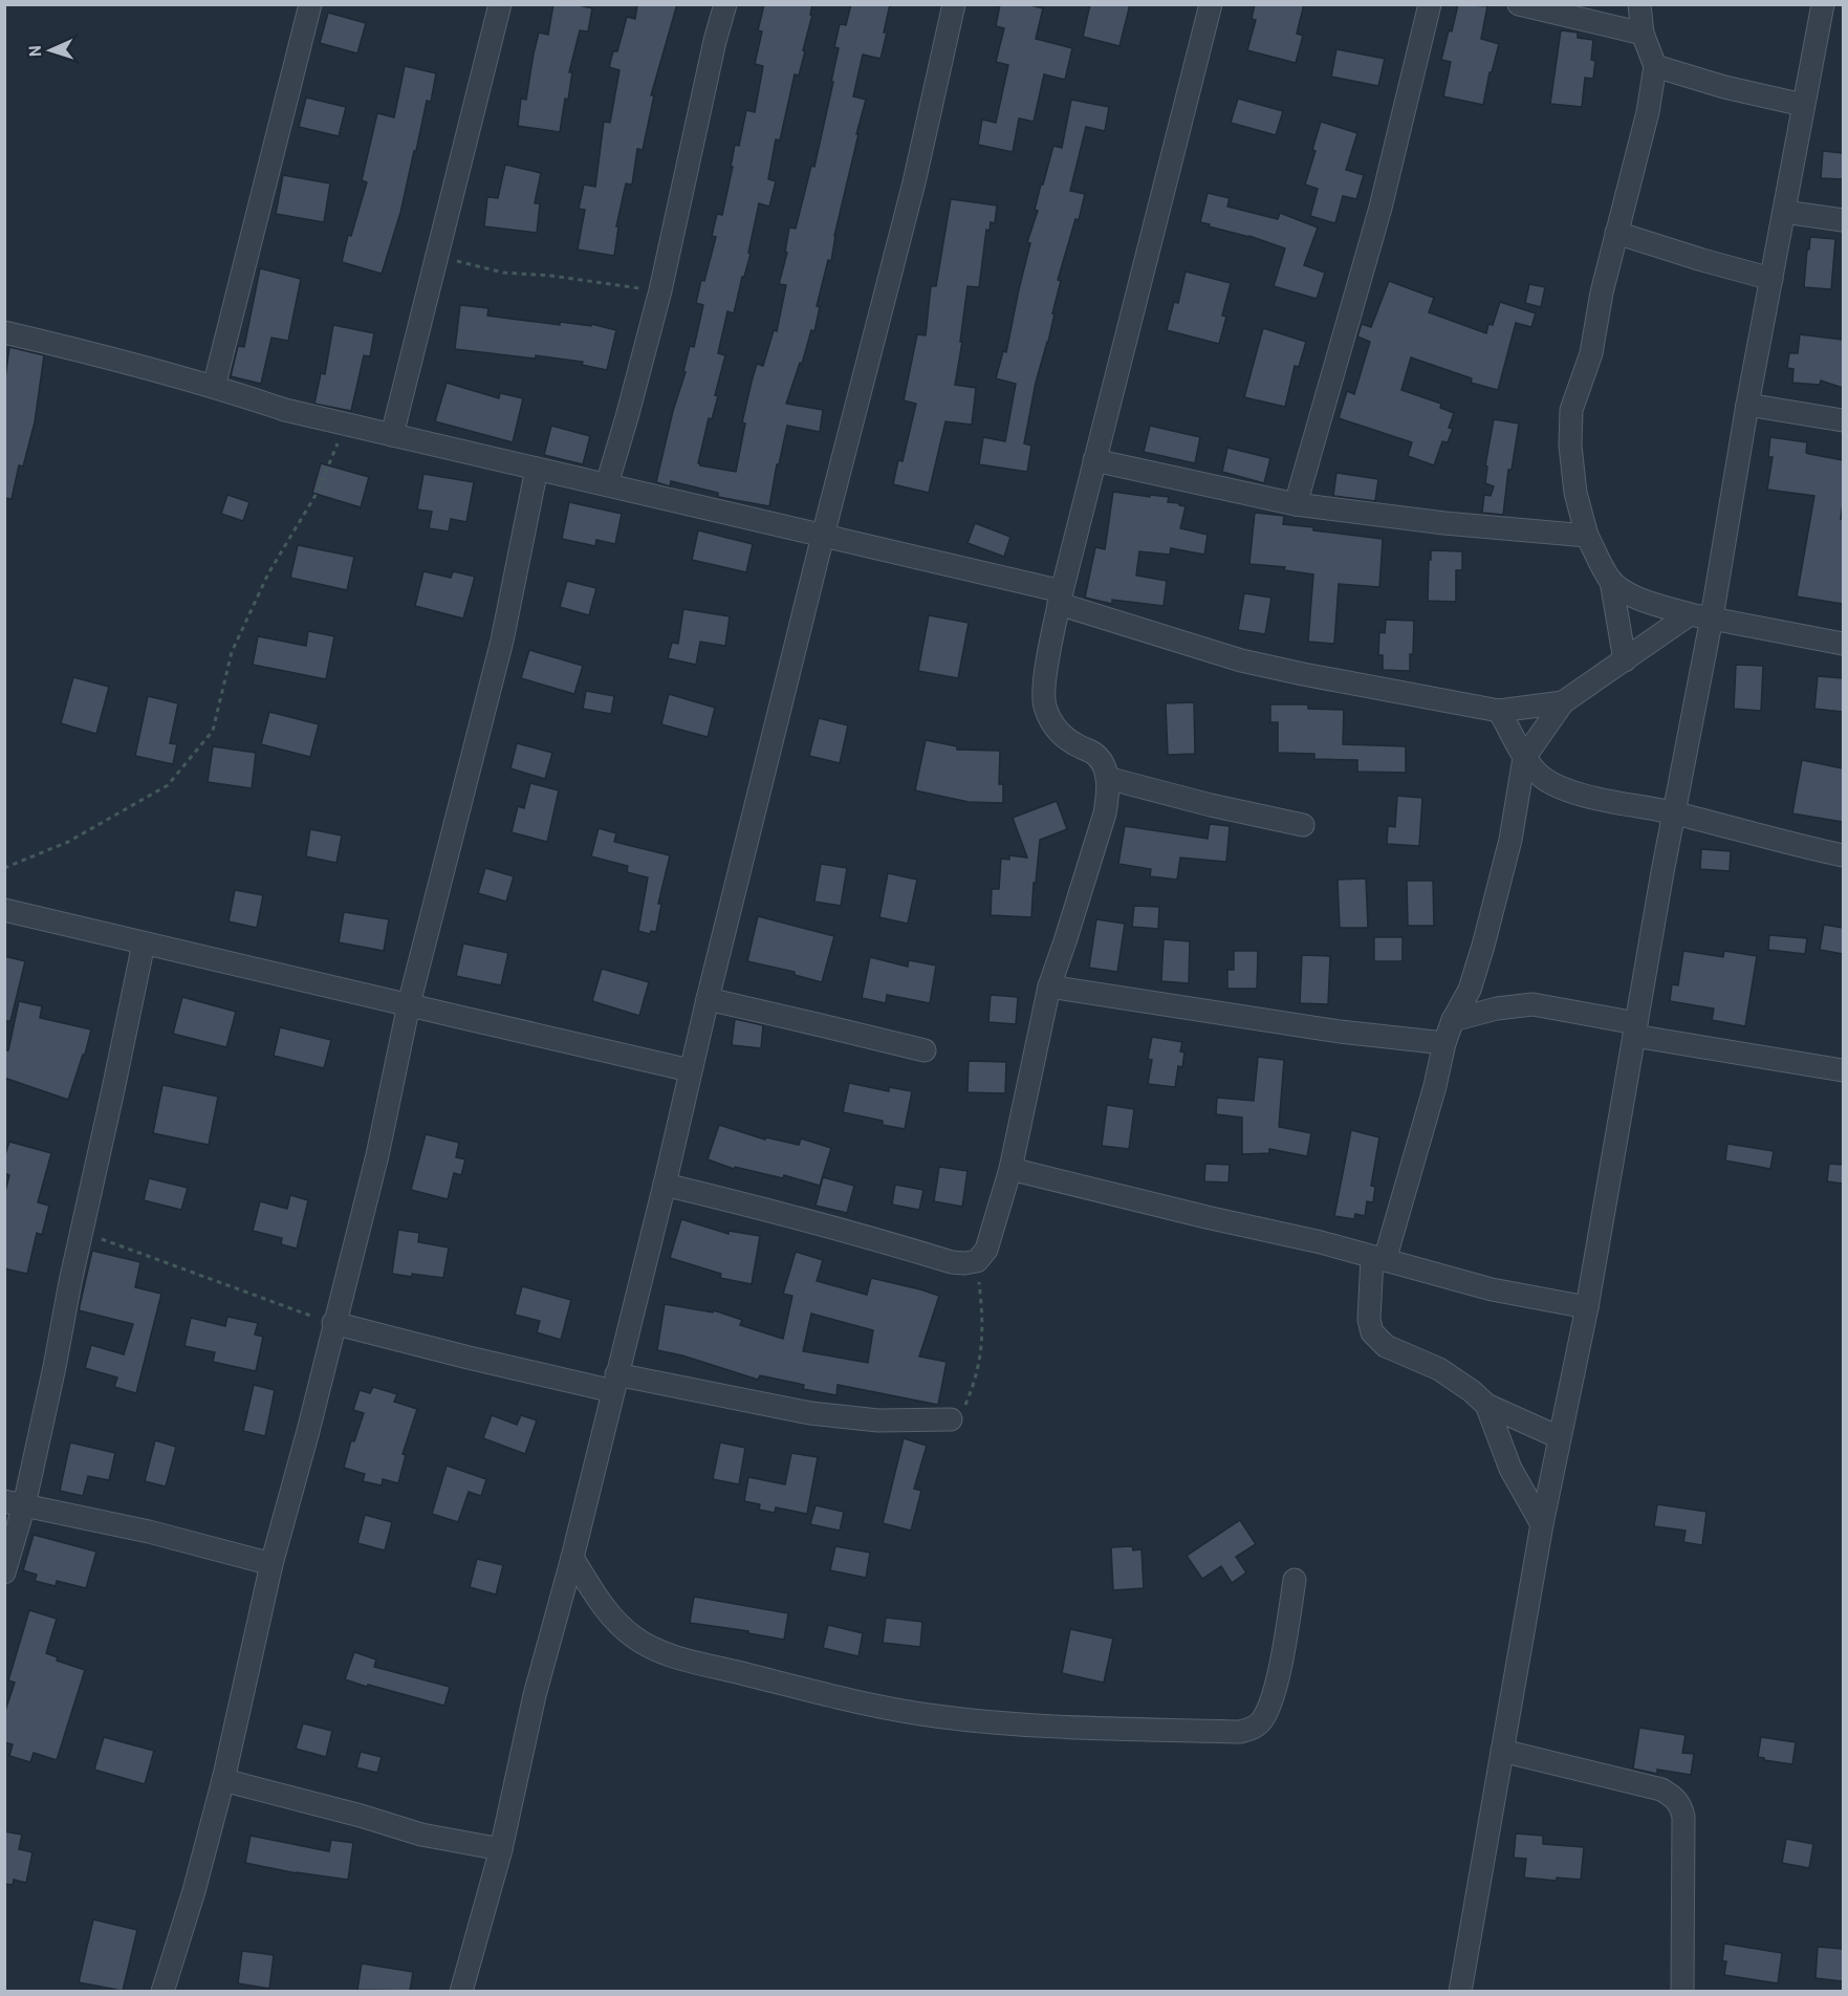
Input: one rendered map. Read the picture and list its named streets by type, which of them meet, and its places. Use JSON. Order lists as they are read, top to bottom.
{
  "north": "left"
}
